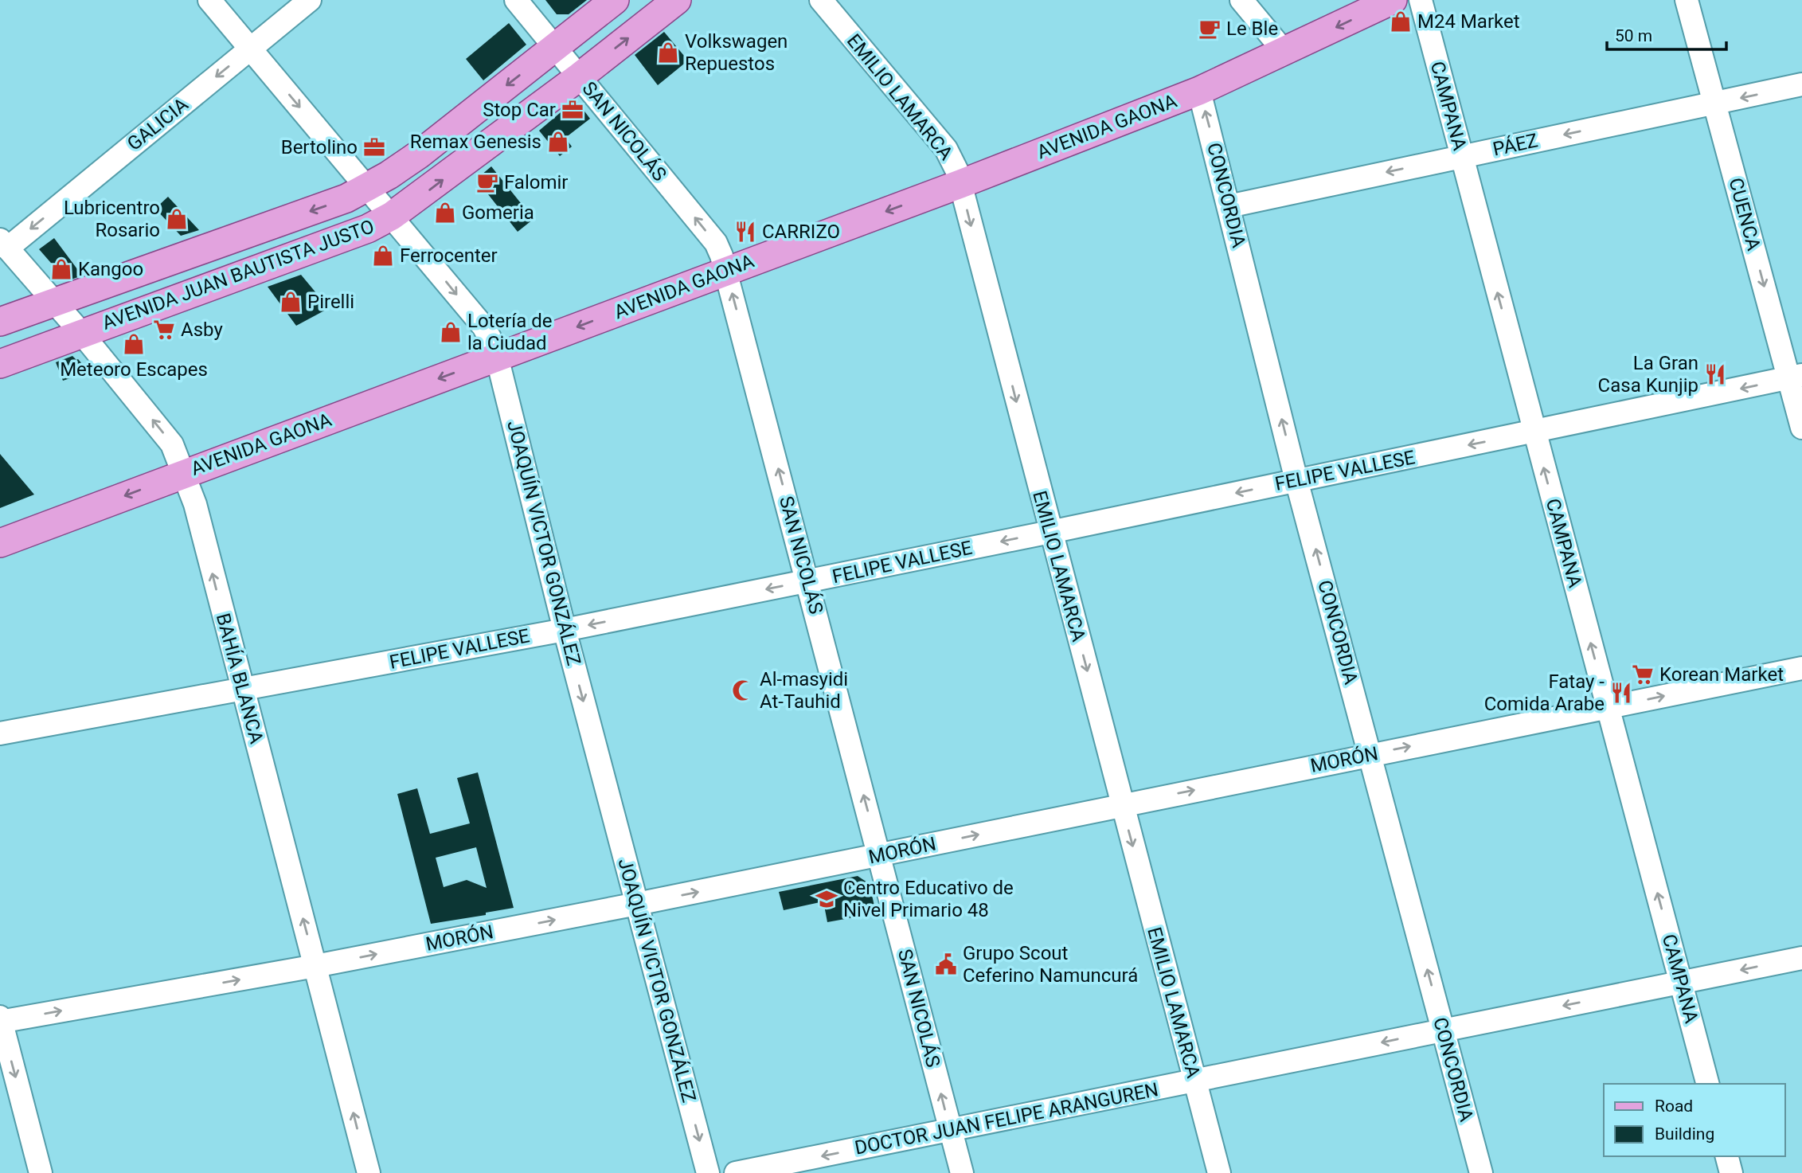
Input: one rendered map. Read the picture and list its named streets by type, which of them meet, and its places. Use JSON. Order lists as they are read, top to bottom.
{
  "streets": {
    "main road": ["AVENIDA GAONA", "AVENIDA JUAN BAUTISTA JUSTO"],
    "street": [
      "EMILIO LAMARCA",
      "CAMPANA",
      "GALICIA",
      "SAN NICOLÁS",
      "PÁEZ",
      "CONCORDIA",
      "CUENCA",
      "FELIPE VALLESE",
      "JOAQUÍN VICTOR GONZÁLEZ",
      "BAHÍA BLANCA",
      "MORÓN",
      "DOCTOR JUAN FELIPE ARANGUREN"
    ]
  },
  "crossings": [
    ["EMILIO LAMARCA", "AVENIDA GAONA"],
    ["EMILIO LAMARCA", "FELIPE VALLESE"],
    ["EMILIO LAMARCA", "MORÓN"],
    ["EMILIO LAMARCA", "DOCTOR JUAN FELIPE ARANGUREN"],
    ["CAMPANA", "PÁEZ"],
    ["CAMPANA", "FELIPE VALLESE"],
    ["CAMPANA", "MORÓN"],
    ["CAMPANA", "DOCTOR JUAN FELIPE ARANGUREN"],
    ["GALICIA", "JOAQUÍN VICTOR GONZÁLEZ"],
    ["GALICIA", "BAHÍA BLANCA"],
    ["AVENIDA GAONA", "SAN NICOLÁS"],
    ["AVENIDA GAONA", "CONCORDIA"],
    ["AVENIDA GAONA", "JOAQUÍN VICTOR GONZÁLEZ"],
    ["AVENIDA GAONA", "BAHÍA BLANCA"],
    ["SAN NICOLÁS", "AVENIDA JUAN BAUTISTA JUSTO"],
    ["SAN NICOLÁS", "FELIPE VALLESE"],
    ["SAN NICOLÁS", "MORÓN"],
    ["SAN NICOLÁS", "DOCTOR JUAN FELIPE ARANGUREN"],
    ["PÁEZ", "CONCORDIA"],
    ["PÁEZ", "CUENCA"],
    ["CONCORDIA", "FELIPE VALLESE"],
    ["CONCORDIA", "MORÓN"],
    ["CONCORDIA", "DOCTOR JUAN FELIPE ARANGUREN"],
    ["CUENCA", "FELIPE VALLESE"],
    ["AVENIDA JUAN BAUTISTA JUSTO", "JOAQUÍN VICTOR GONZÁLEZ"],
    ["AVENIDA JUAN BAUTISTA JUSTO", "BAHÍA BLANCA"],
    ["FELIPE VALLESE", "JOAQUÍN VICTOR GONZÁLEZ"],
    ["FELIPE VALLESE", "BAHÍA BLANCA"],
    ["JOAQUÍN VICTOR GONZÁLEZ", "MORÓN"],
    ["BAHÍA BLANCA", "MORÓN"]
  ],
  "one_way": [
    "EMILIO LAMARCA",
    "CAMPANA",
    "GALICIA",
    "AVENIDA GAONA",
    "SAN NICOLÁS",
    "PÁEZ",
    "CONCORDIA",
    "CUENCA",
    "FELIPE VALLESE",
    "JOAQUÍN VICTOR GONZÁLEZ",
    "BAHÍA BLANCA",
    "MORÓN",
    "DOCTOR JUAN FELIPE ARANGUREN"
  ],
  "places": {
    "shop": [
      "M24 Market",
      "Volkswagen Repuestos",
      "Remax Genesis",
      "Gomeria",
      "Lubricentro Rosario",
      "Ferrocenter",
      "Kangoo",
      "Pirelli",
      "Lotería de la Ciudad",
      "Meteoro Escapes"
    ],
    "cafe": ["Le Ble", "Falomir"],
    "office": ["Stop Car", "Bertolino"],
    "restaurant": ["CARRIZO", "La Gran Casa Kunjip", "Fatay - Comida Arabe"],
    "supermarket": ["Asby", "Korean Market"],
    "mosque": ["Al-masyidi At-Tauhid"],
    "school or university": ["Centro Educativo de Nivel Primario 48"],
    "public building": ["Grupo Scout Ceferino Namuncurá"]
  },
  "legend": ["Road", "Building"],
  "scale_bar": "50 m"
}
